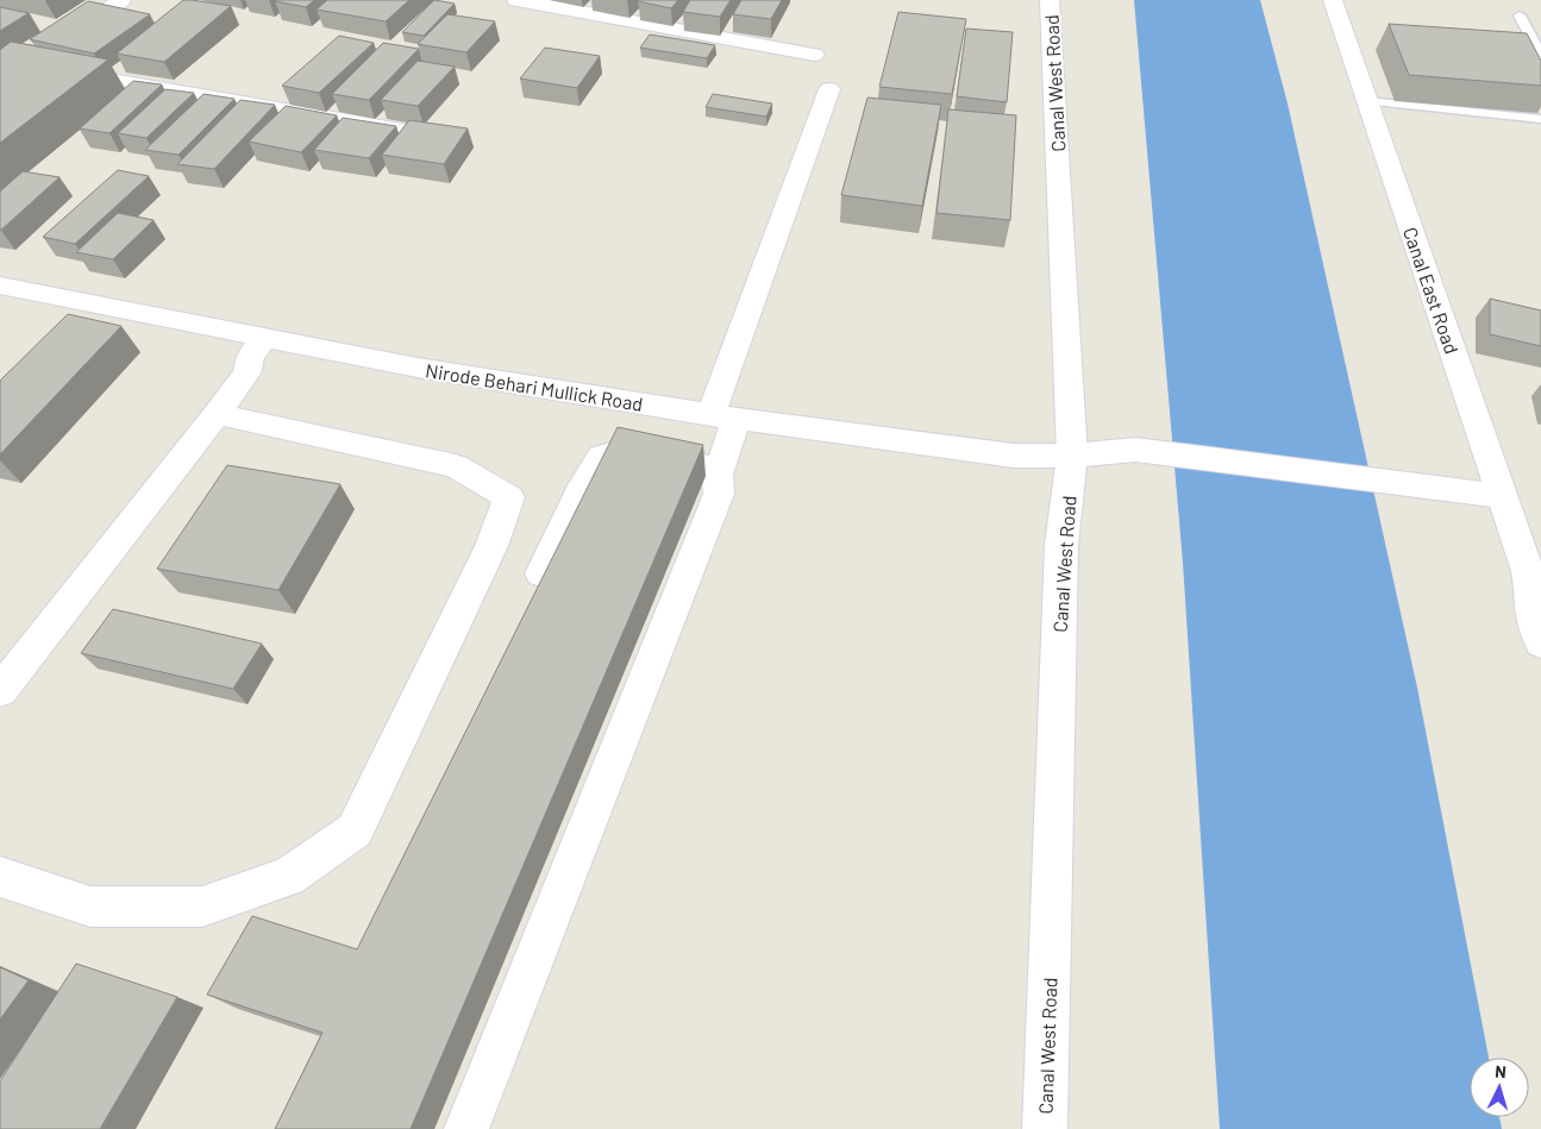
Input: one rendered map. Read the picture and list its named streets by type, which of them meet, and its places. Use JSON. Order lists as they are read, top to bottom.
{
  "streets": {
    "street": ["Canal West Road", "Canal East Road", "Nirode Behari Mullick Road"]
  },
  "crossings": [
    ["Canal West Road", "Nirode Behari Mullick Road"],
    ["Canal East Road", "Nirode Behari Mullick Road"]
  ],
  "north": "top"
}
